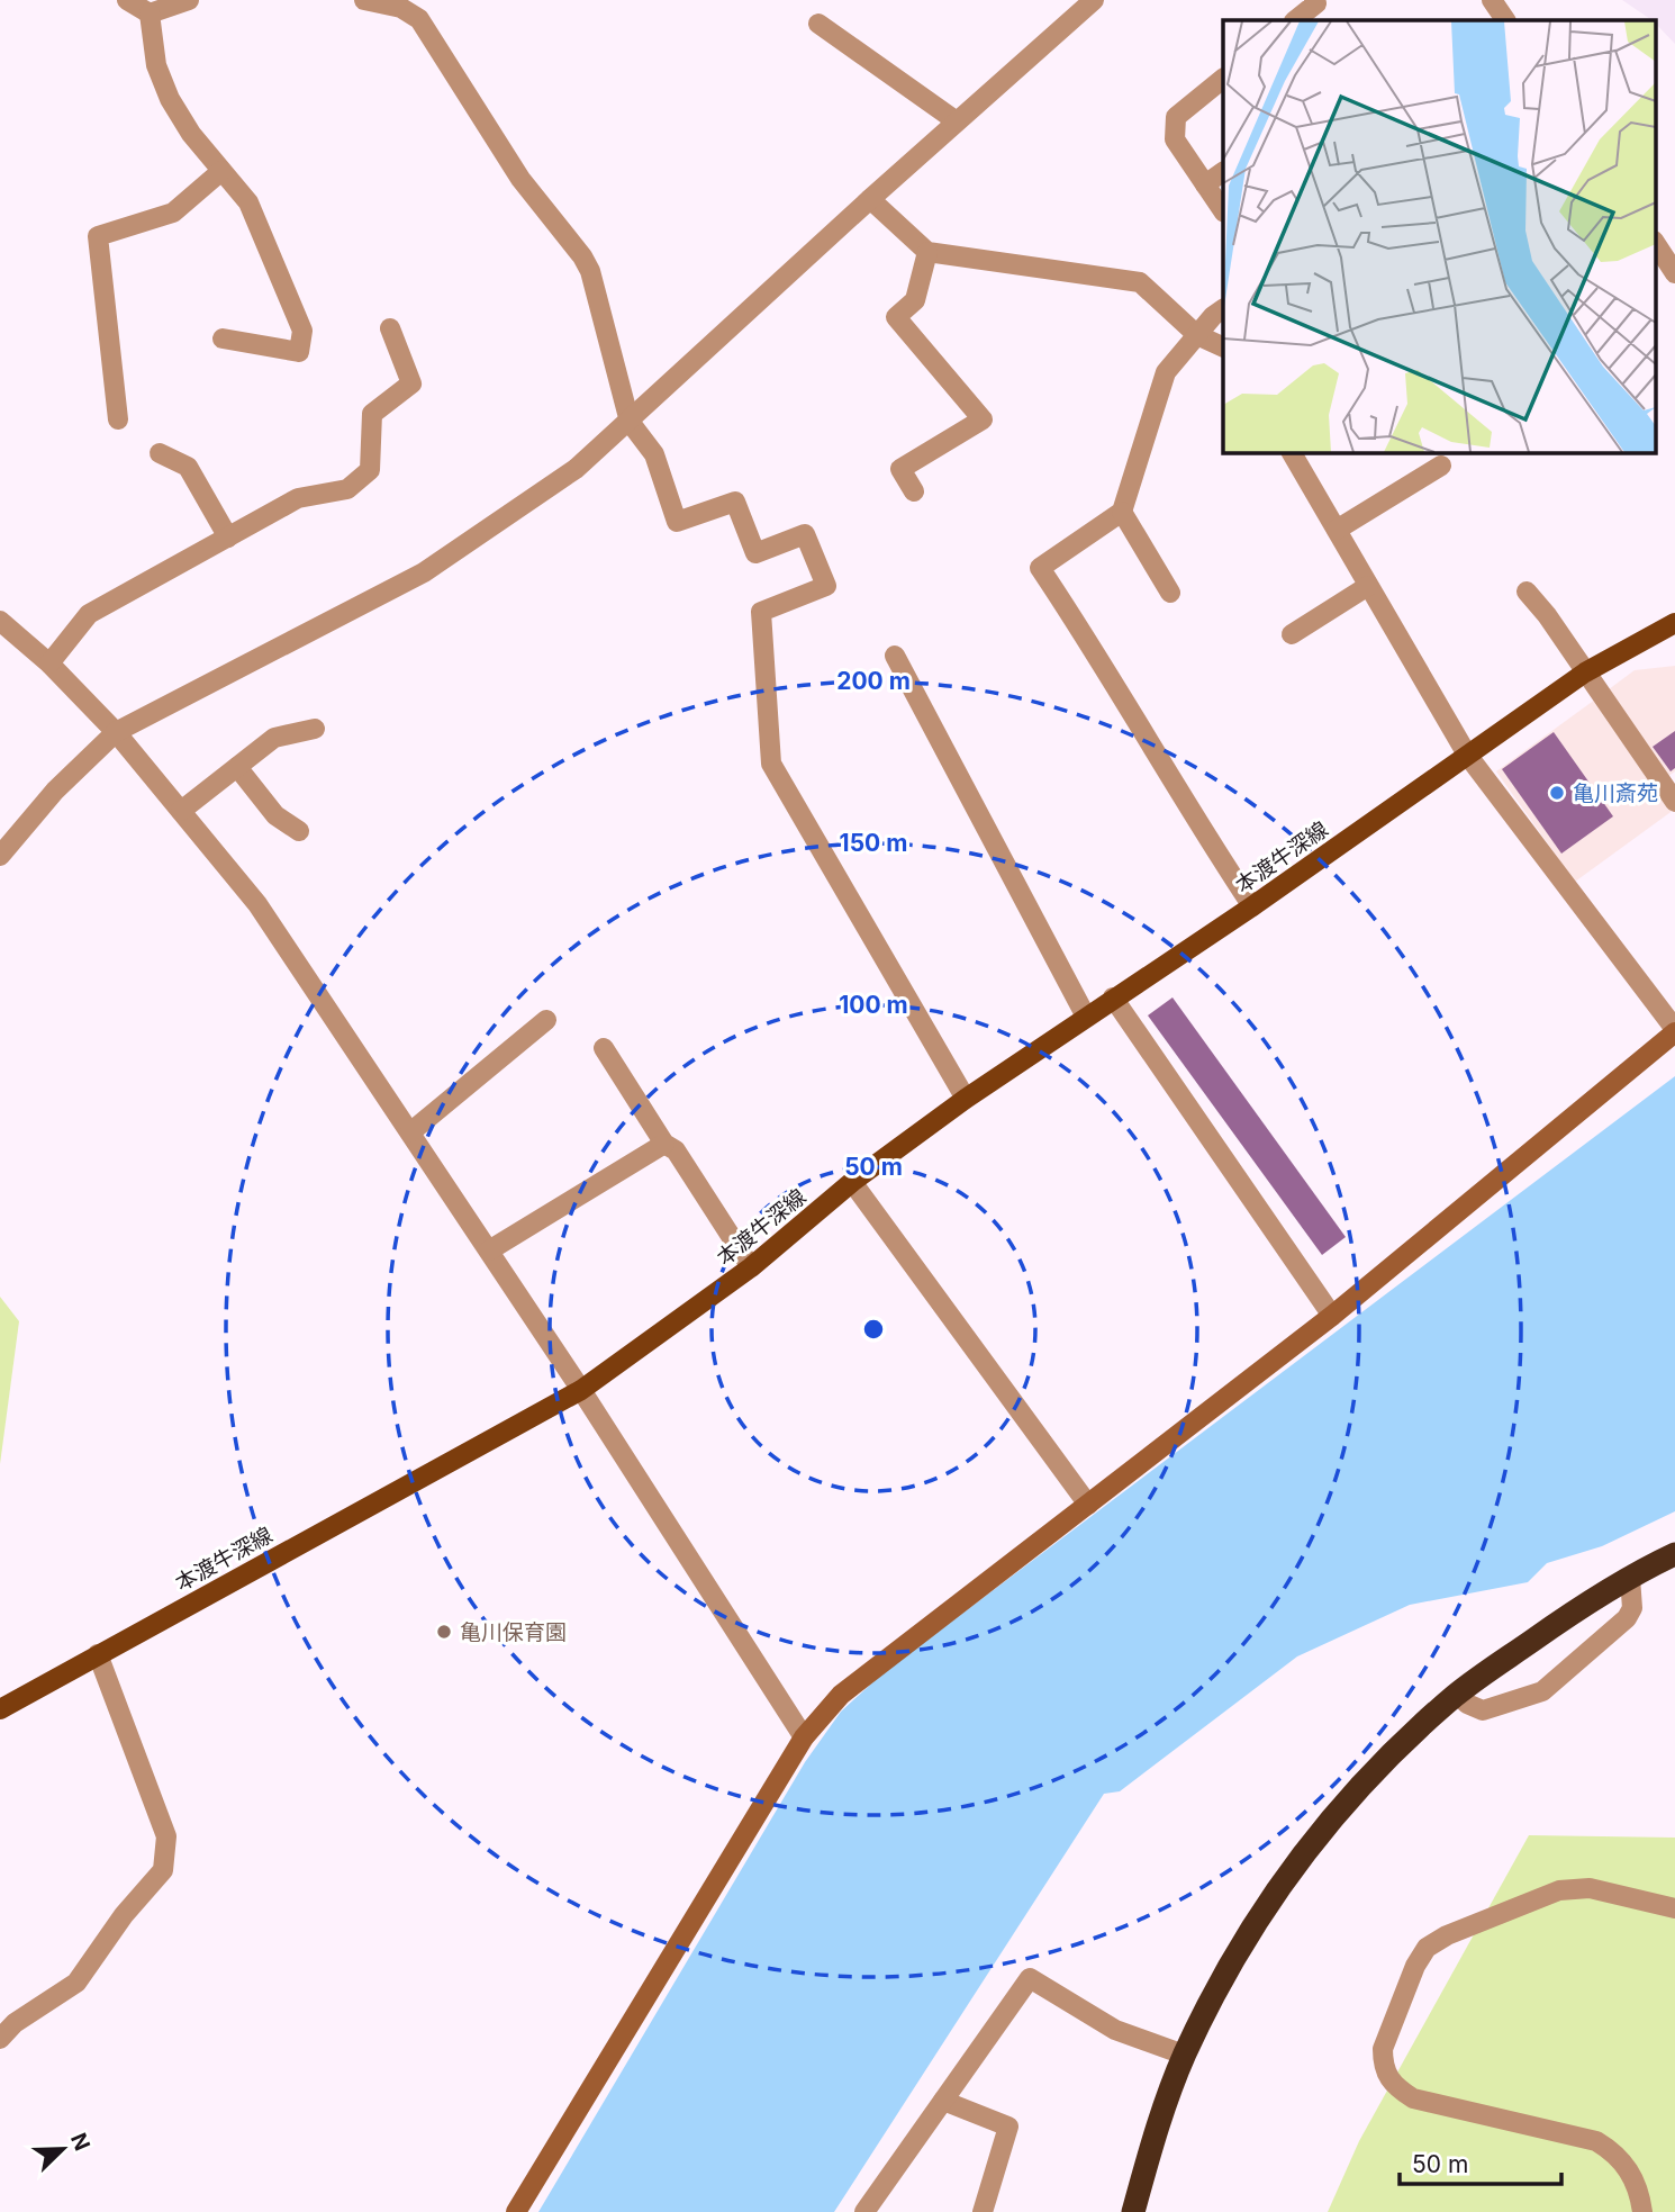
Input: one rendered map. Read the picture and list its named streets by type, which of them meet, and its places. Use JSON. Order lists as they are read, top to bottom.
{
  "streets": {
    "main road": ["本渡牛深線"]
  },
  "places": ["亀川斎苑", "亀川保育園"],
  "scale_bar": "50 m",
  "north": "top right",
  "rings": [
    "200 m",
    "150 m",
    "100 m",
    "50 m"
  ]
}
